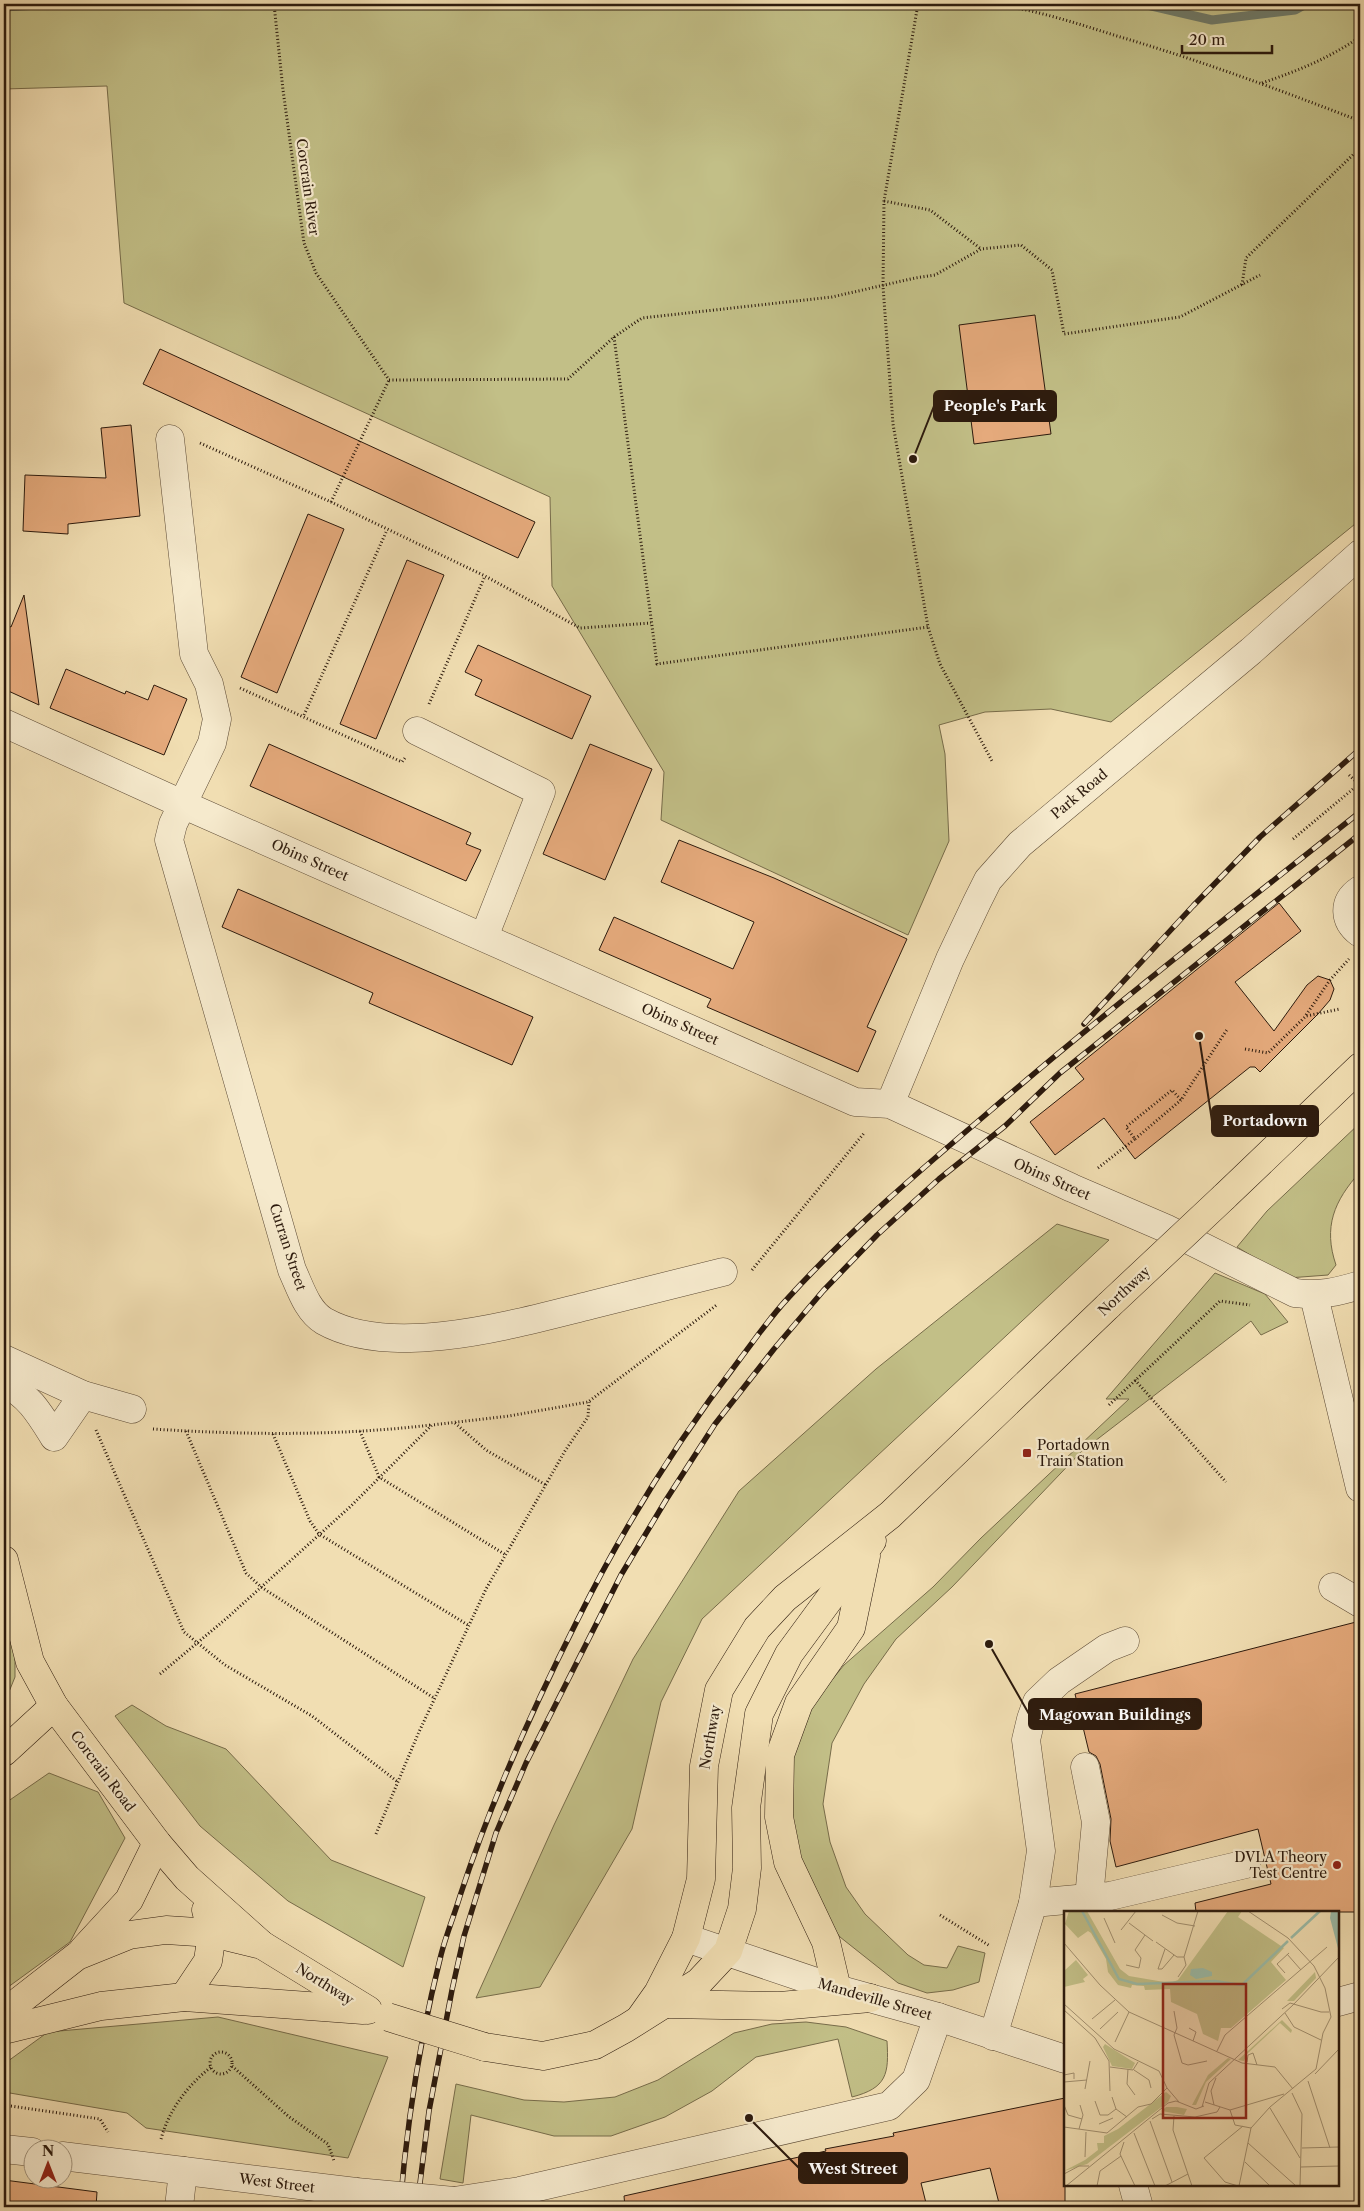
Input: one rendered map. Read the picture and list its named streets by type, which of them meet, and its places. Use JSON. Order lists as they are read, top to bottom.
{
  "streets": {
    "main road": ["Northway", "Corcrain Road"],
    "street": [
      "Park Road",
      "Obins Street",
      "Curran Street",
      "Mandeville Street",
      "West Street"
    ],
    "path": ["Corcrain River"]
  },
  "crossings": [
    ["Park Road", "Obins Street"],
    ["Obins Street", "Curran Street"],
    ["Northway", "Corcrain Road"],
    ["Northway", "Mandeville Street"],
    ["Mandeville Street", "West Street"]
  ],
  "places": {
    "other": [
      "People's Park",
      "Portadown",
      "Magowan Buildings",
      "DVLA Theory Test Centre",
      "West Street"
    ],
    "transit": ["Portadown Train Station"]
  },
  "scale_bar": "20 m",
  "north": "top"
}
